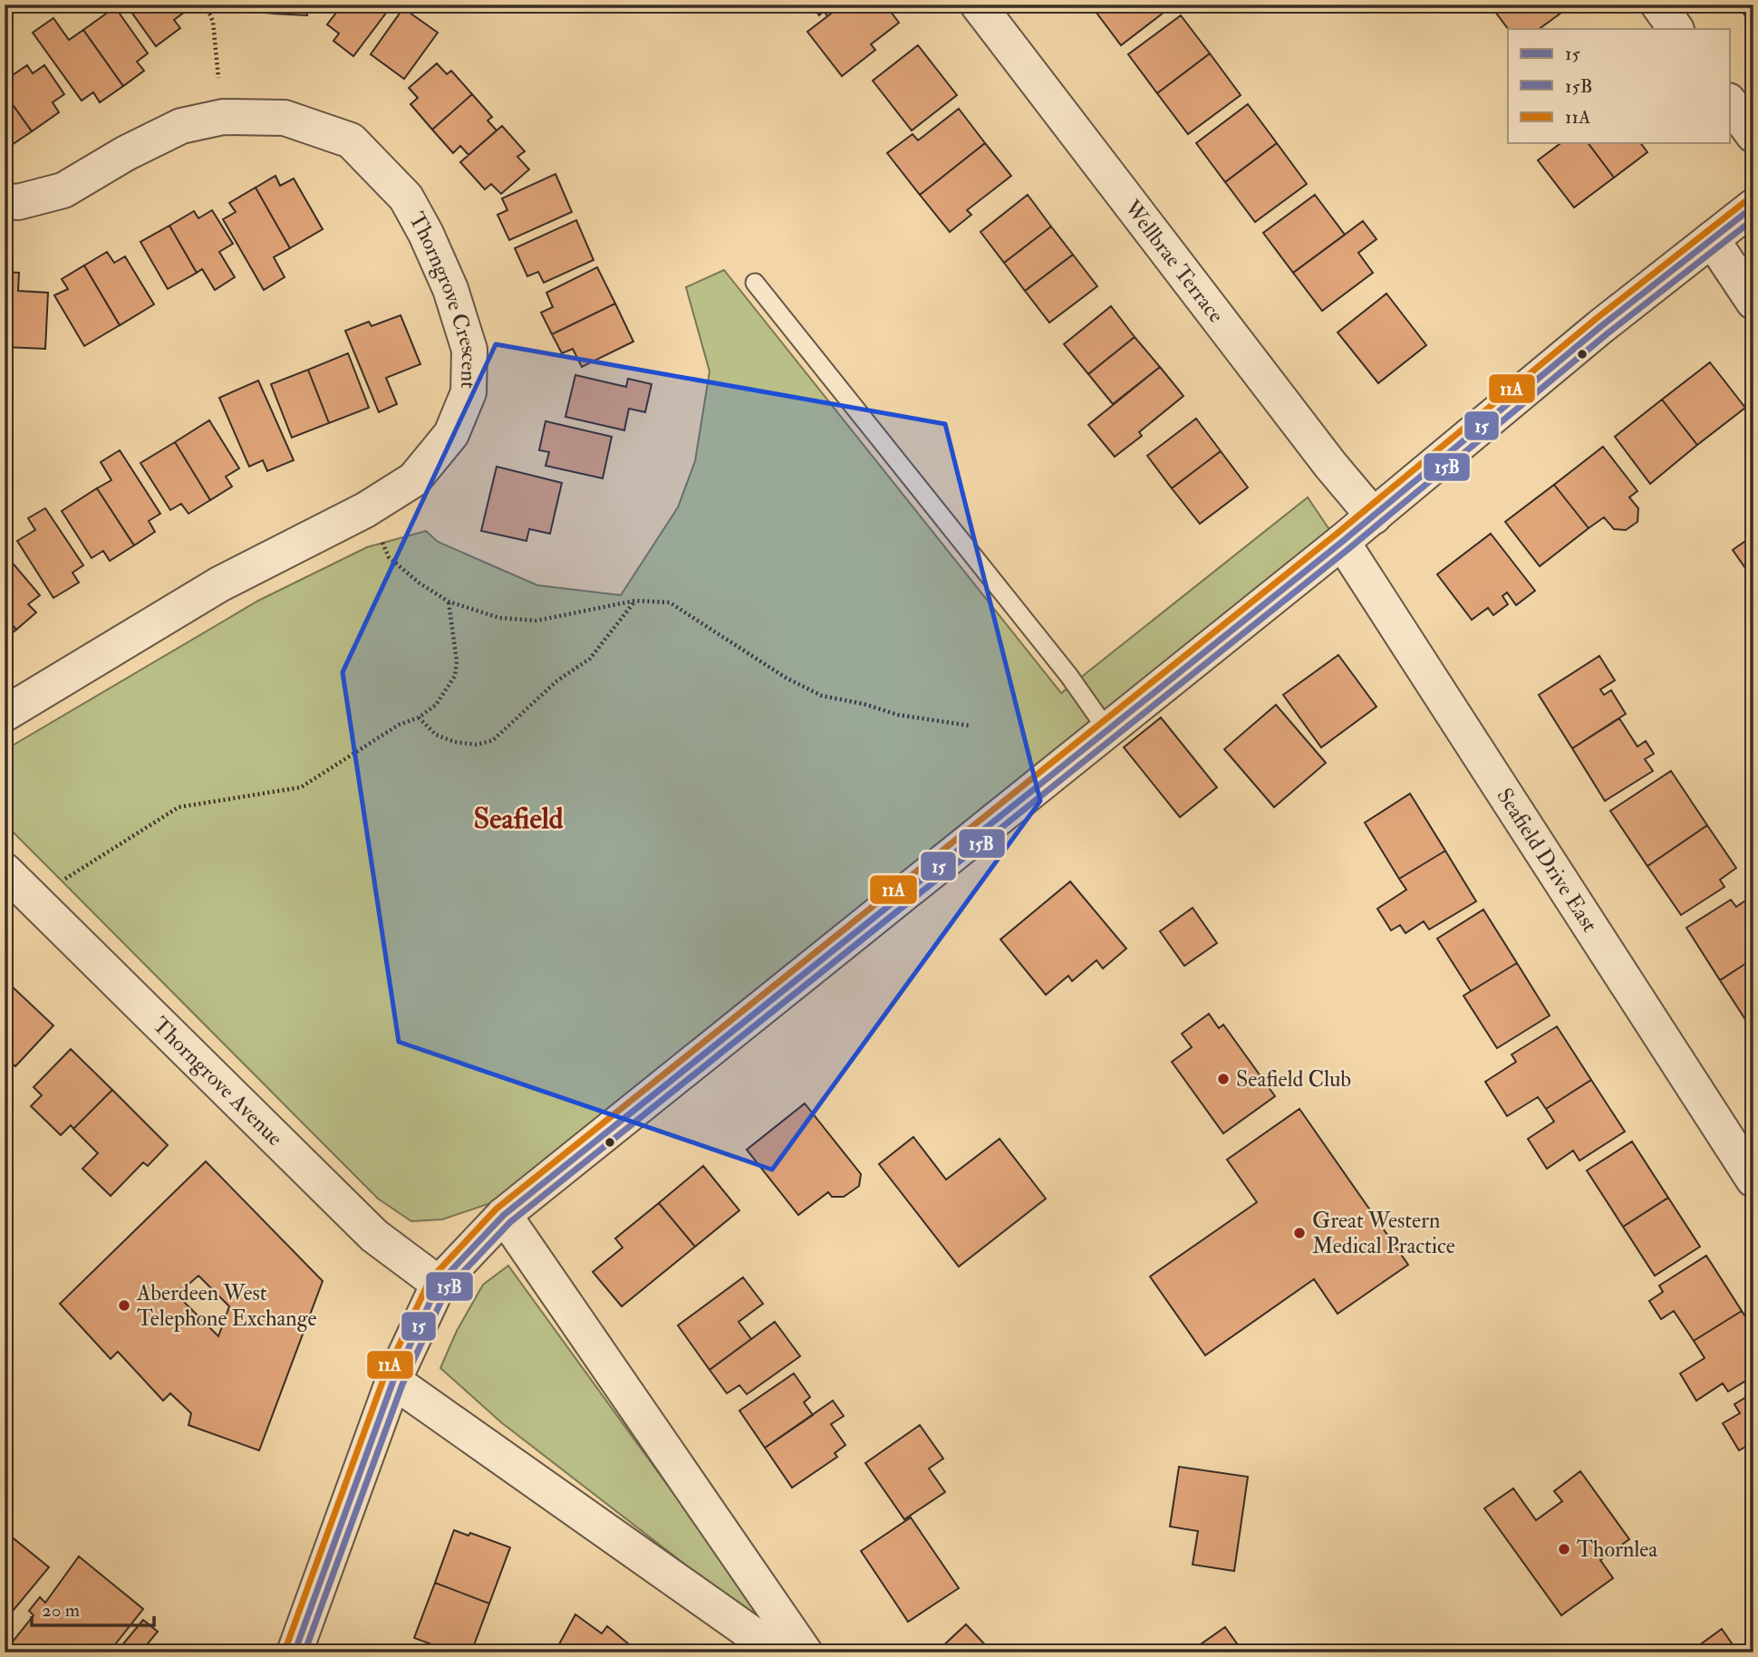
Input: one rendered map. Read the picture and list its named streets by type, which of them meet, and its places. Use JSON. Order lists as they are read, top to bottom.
{
  "streets": {
    "street": [
      "Wellbrae Terrace",
      "Thorngrove Crescent",
      "Seafield Drive East",
      "Thorngrove Avenue"
    ]
  },
  "districts": ["Seafield"],
  "places": [
    "Seafield Club",
    "Great Western Medical Practice",
    "Aberdeen West Telephone Exchange",
    "Thornlea"
  ],
  "lines": ["transit line 11A", "transit line 15", "transit line 15B"],
  "legend": ["15", "15B", "11A"],
  "scale_bar": "20 m"
}
